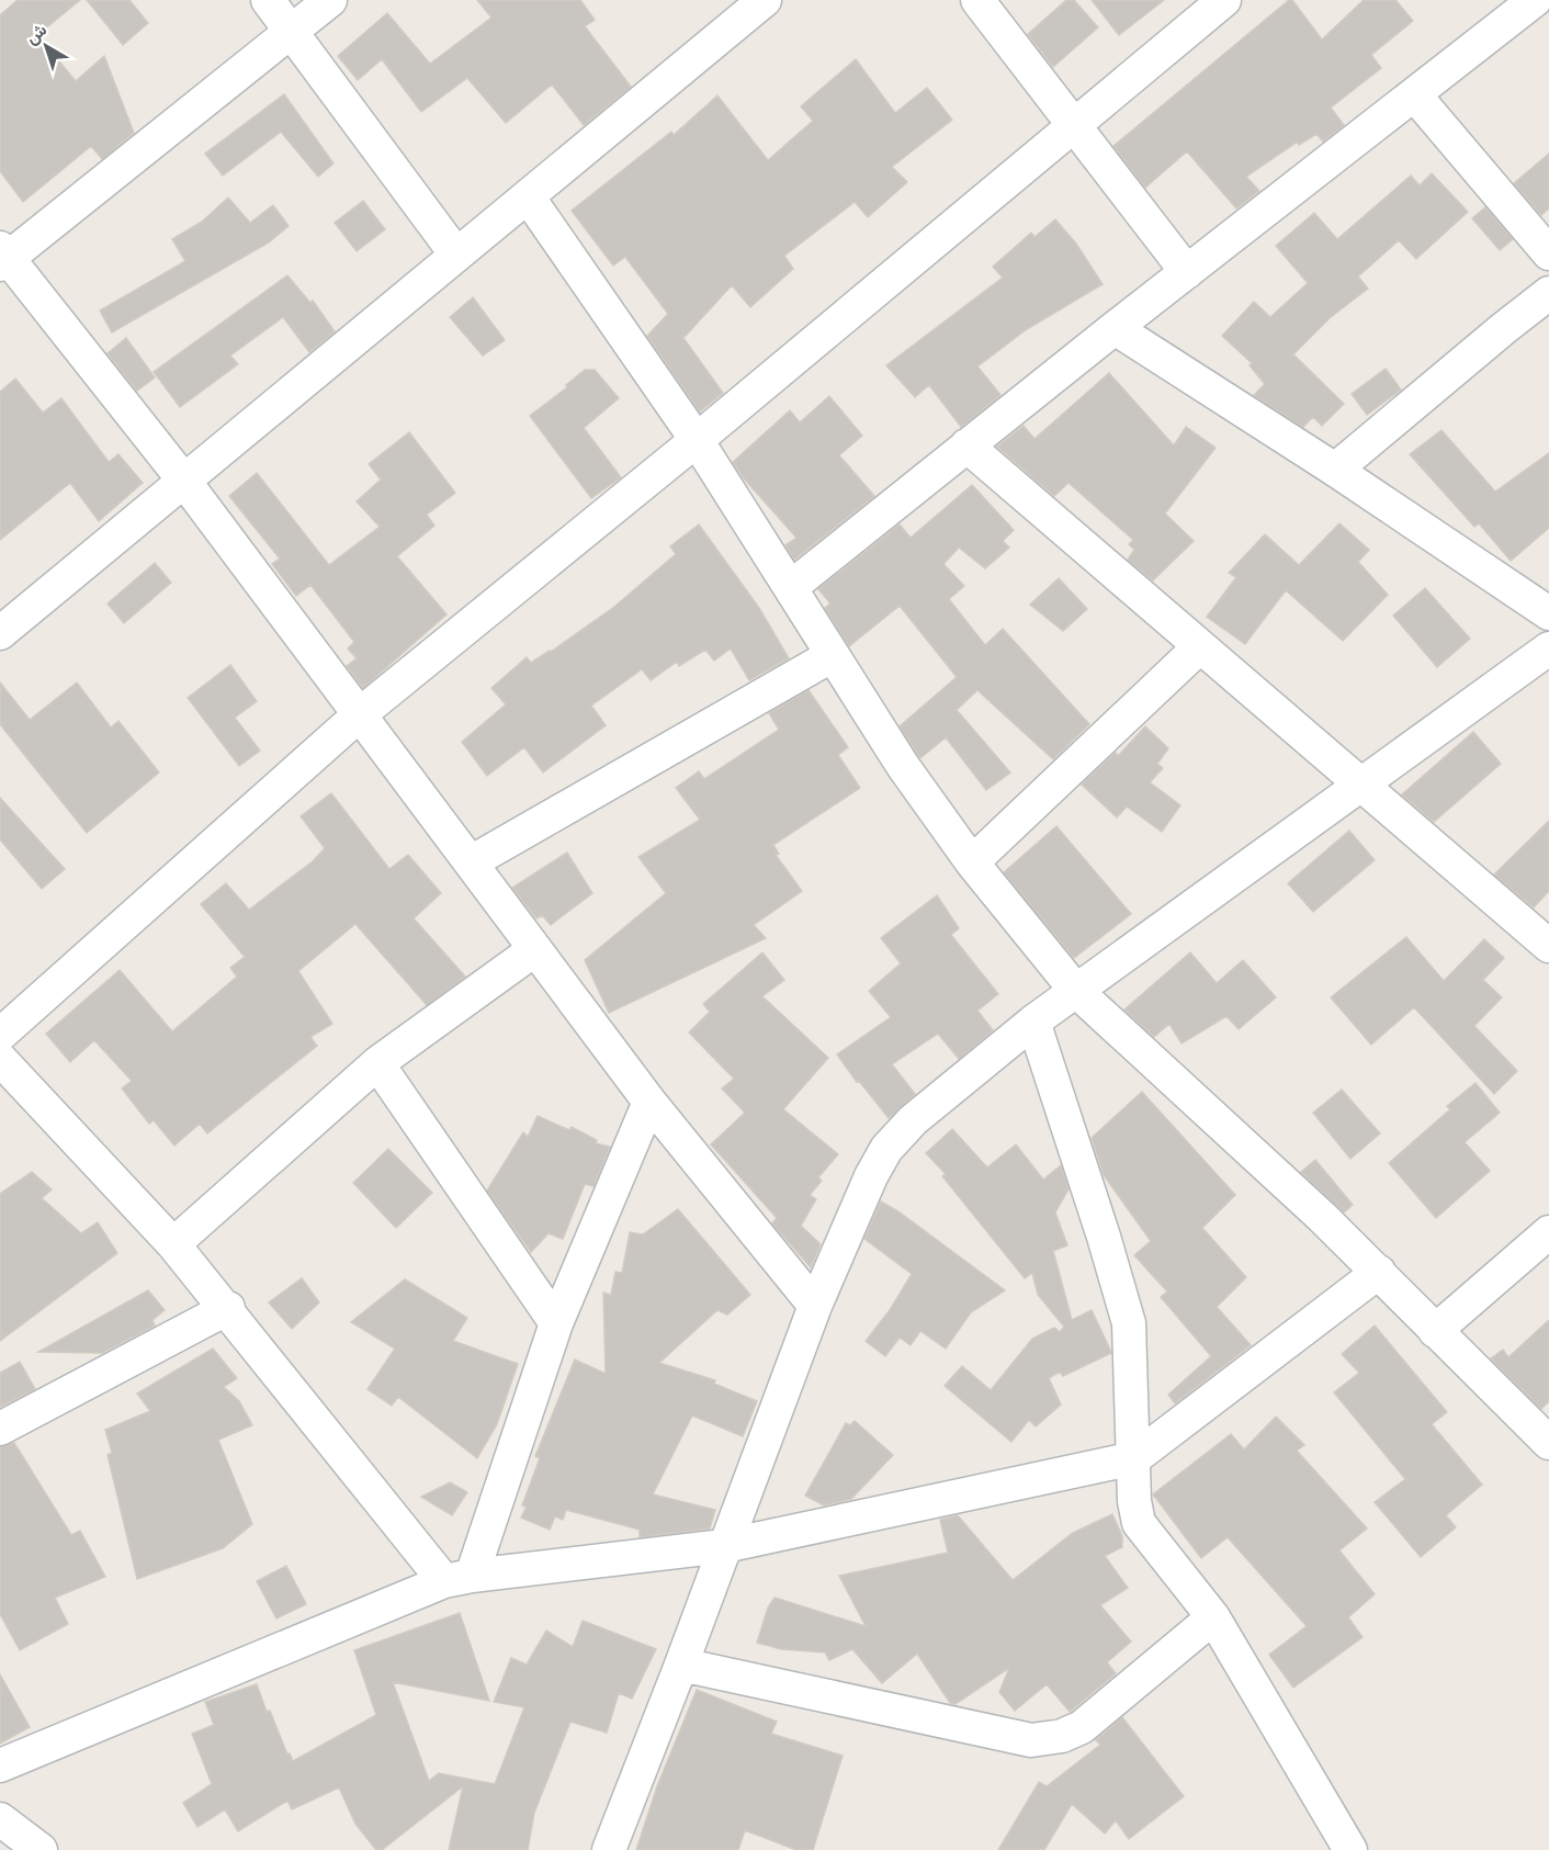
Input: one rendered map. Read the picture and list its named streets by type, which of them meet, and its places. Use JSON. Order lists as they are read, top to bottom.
{
  "north": "top left"
}
